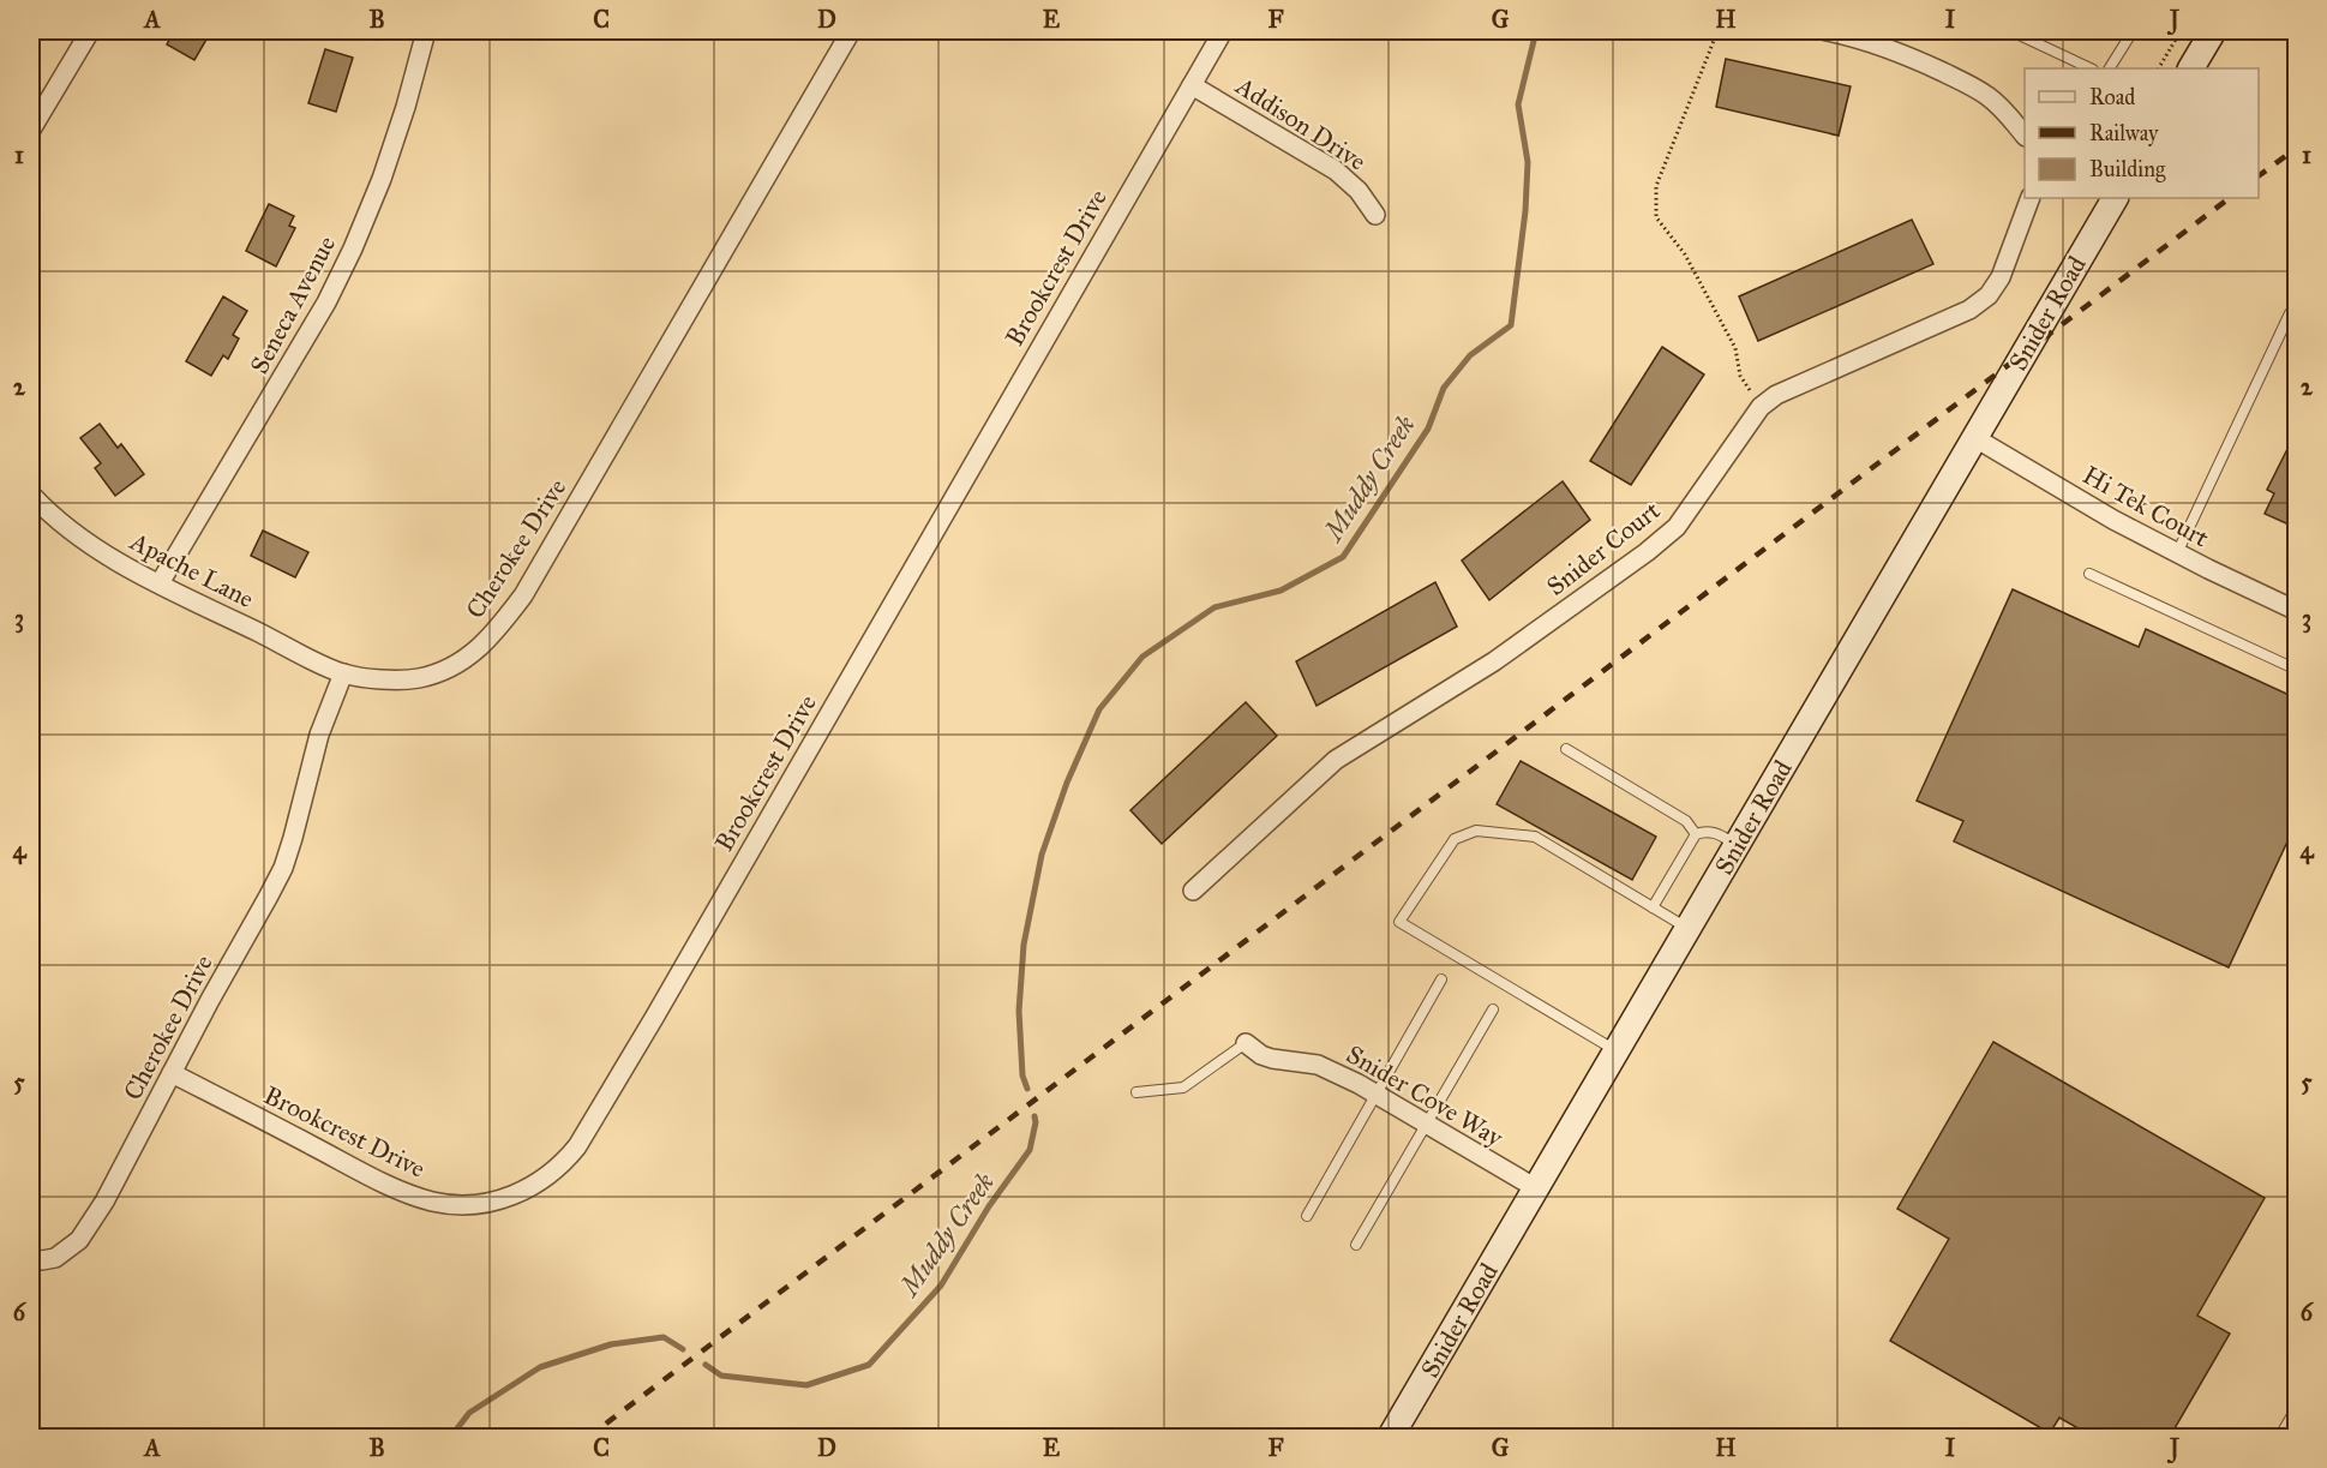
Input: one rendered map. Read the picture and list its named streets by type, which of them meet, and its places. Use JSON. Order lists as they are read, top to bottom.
{
  "streets": {
    "street": [
      "Addison Drive",
      "Brookcrest Drive",
      "Seneca Avenue",
      "Snider Road",
      "Hi Tek Court",
      "Cherokee Drive",
      "Snider Court",
      "Apache Lane",
      "Snider Cove Way"
    ]
  },
  "crossings": [
    ["Addison Drive", "Brookcrest Drive"],
    ["Brookcrest Drive", "Cherokee Drive"],
    ["Seneca Avenue", "Apache Lane"],
    ["Snider Road", "Hi Tek Court"],
    ["Snider Road", "Snider Cove Way"],
    ["Cherokee Drive", "Apache Lane"]
  ],
  "water": ["Muddy Creek"],
  "legend": ["Road", "Railway", "Building"],
  "grid": {
    "columns": [
      "A",
      "B",
      "C",
      "D",
      "E",
      "F",
      "G",
      "H",
      "I",
      "J"
    ],
    "rows": [
      "1",
      "2",
      "3",
      "4",
      "5",
      "6"
    ]
  }
}
